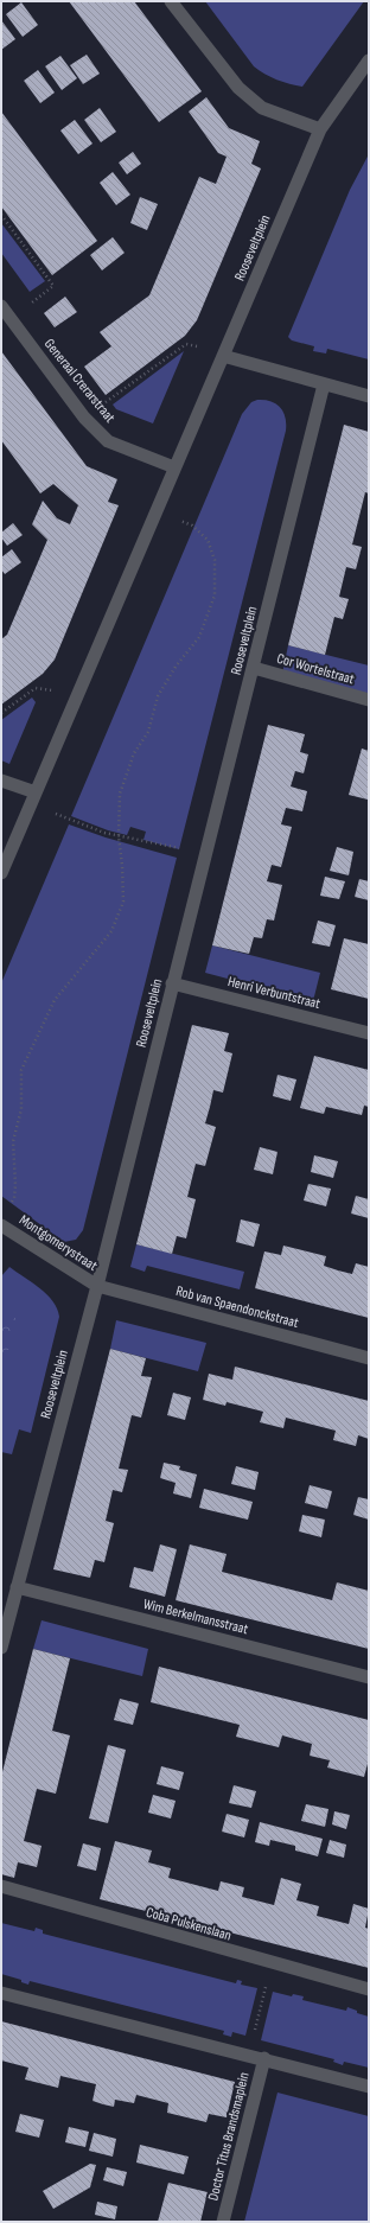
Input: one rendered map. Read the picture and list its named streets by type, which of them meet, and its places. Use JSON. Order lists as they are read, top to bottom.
{
  "streets": {
    "street": [
      "Rooseveltplein",
      "Generaal Crerarstraat",
      "Cor Wortelstraat",
      "Henri Verbuntstraat",
      "Montgomerystraat",
      "Rob van Spaendonckstraat",
      "Wim Berkelmansstraat",
      "Coba Pulskenslaan",
      "Doctor Titus Brandsmaplein"
    ]
  },
  "crossings": [
    ["Rooseveltplein", "Generaal Crerarstraat"],
    ["Rooseveltplein", "Cor Wortelstraat"],
    ["Rooseveltplein", "Henri Verbuntstraat"],
    ["Rooseveltplein", "Montgomerystraat"],
    ["Rooseveltplein", "Rob van Spaendonckstraat"],
    ["Rooseveltplein", "Wim Berkelmansstraat"],
    ["Montgomerystraat", "Rob van Spaendonckstraat"]
  ]
}
